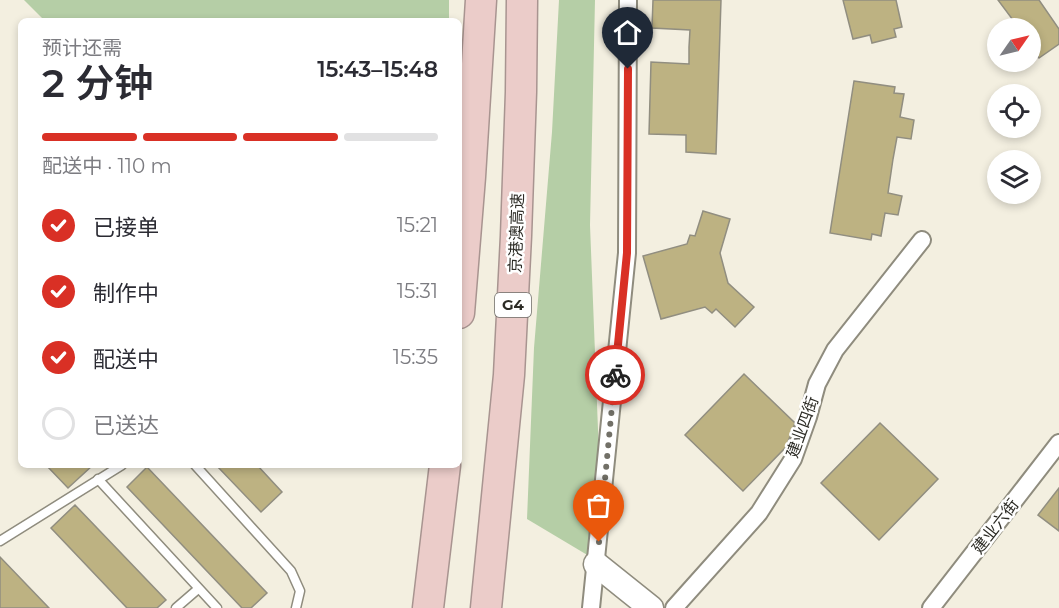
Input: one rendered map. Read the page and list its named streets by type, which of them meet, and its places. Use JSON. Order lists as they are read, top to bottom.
{
  "streets": {
    "highway": ["京港澳高速", "G4"],
    "street": ["建业四街", "建业六街"]
  },
  "north": "top right",
  "page": {
    "heading": ["2 分钟", "预计还需", "15:43–15:48"],
    "bar": "配送中 · 110 m",
    "list": [
      ["已接单", "15:21"],
      ["制作中", "15:31"],
      ["配送中", "15:35"],
      "已送达"
    ]
  }
}
